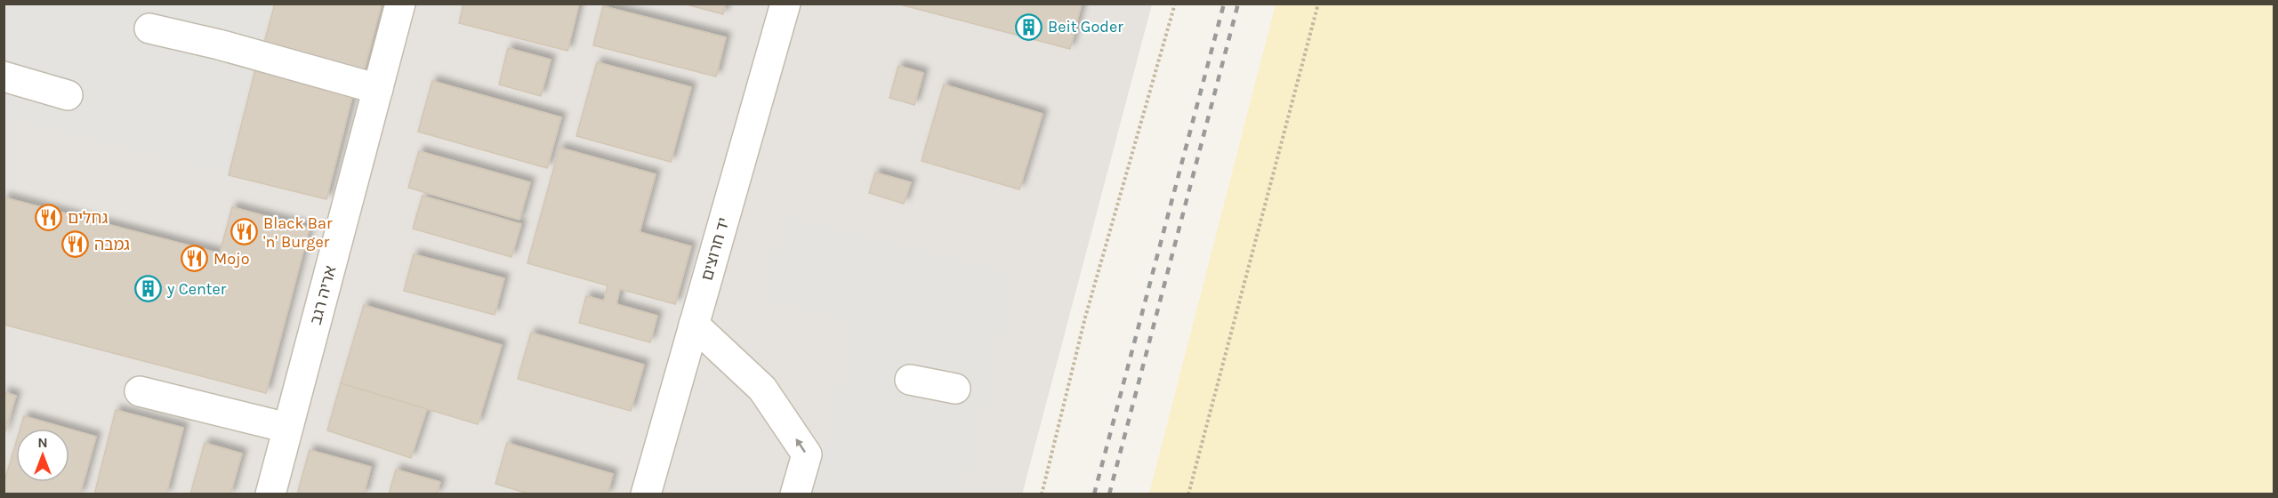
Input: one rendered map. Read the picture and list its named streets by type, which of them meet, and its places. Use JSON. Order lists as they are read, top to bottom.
{
  "streets": {
    "street": ["יד חרוצים", "אריה רגב"]
  },
  "places": {
    "building": ["Beit Goder", "y Center"],
    "restaurant": [
      "גחלים",
      "Black Bar 'n' Burger",
      "גמבה",
      "Mojo"
    ]
  },
  "north": "top"
}
